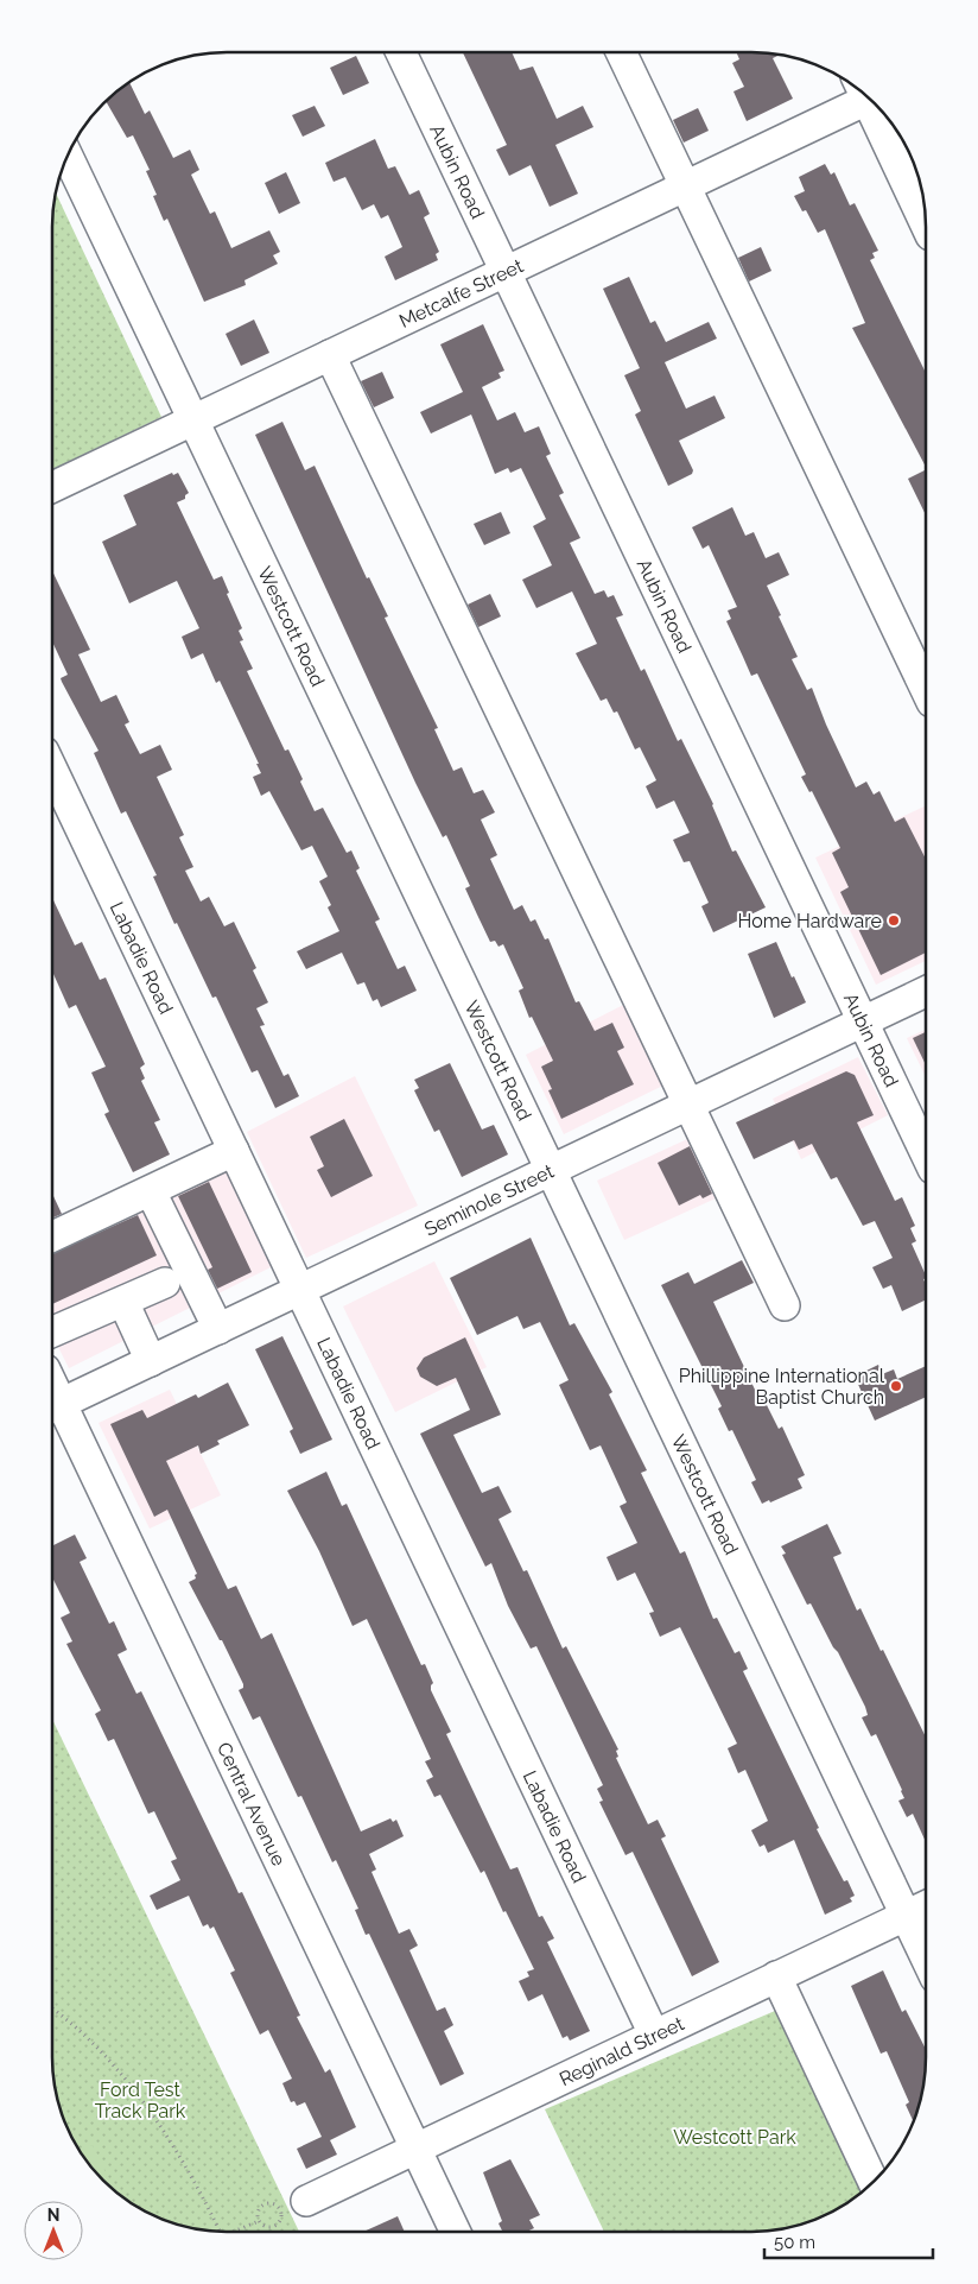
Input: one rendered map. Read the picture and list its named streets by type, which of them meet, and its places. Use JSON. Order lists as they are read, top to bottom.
{
  "streets": {
    "street": [
      "Aubin Road",
      "Metcalfe Street",
      "Westcott Road",
      "Labadie Road",
      "Seminole Street",
      "Central Avenue",
      "Reginald Street"
    ]
  },
  "crossings": [
    ["Aubin Road", "Metcalfe Street"],
    ["Aubin Road", "Seminole Street"],
    ["Metcalfe Street", "Westcott Road"],
    ["Westcott Road", "Seminole Street"],
    ["Westcott Road", "Reginald Street"],
    ["Labadie Road", "Seminole Street"],
    ["Labadie Road", "Reginald Street"],
    ["Seminole Street", "Central Avenue"],
    ["Central Avenue", "Reginald Street"]
  ],
  "parks": ["Ford Test Track Park", "Westcott Park"],
  "places": ["Home Hardware", "Phillippine International Baptist Church"],
  "scale_bar": "50 m",
  "north": "top"
}
